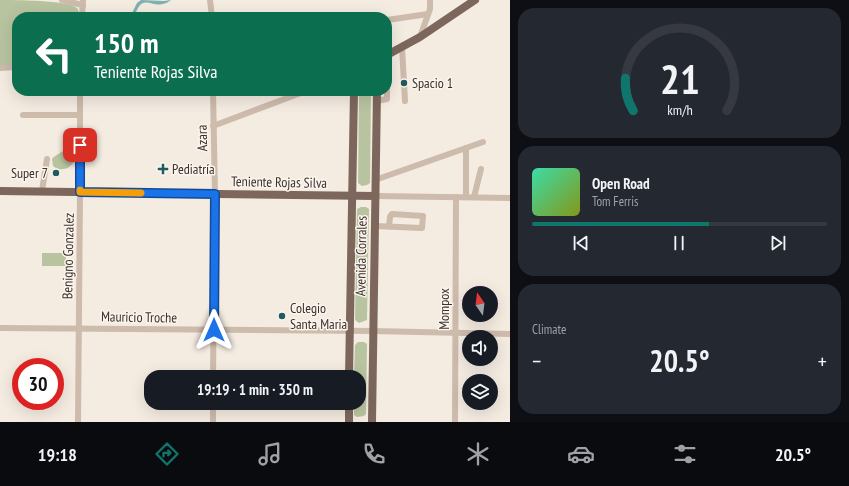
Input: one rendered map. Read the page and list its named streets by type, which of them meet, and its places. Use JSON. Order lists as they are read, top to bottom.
{
  "streets": {
    "main road": ["Teniente Rojas Silva", "Avenida Corrales"],
    "street": [
      "Azara",
      "Benigno Gonzalez",
      "Mompox",
      "Mauricio Troche"
    ]
  },
  "crossings": [
    ["Azara", "Teniente Rojas Silva"],
    ["Azara", "Mauricio Troche"],
    ["Teniente Rojas Silva", "Benigno Gonzalez"],
    ["Teniente Rojas Silva", "Avenida Corrales"],
    ["Teniente Rojas Silva", "Mompox"],
    ["Benigno Gonzalez", "Mauricio Troche"],
    ["Avenida Corrales", "Mauricio Troche"],
    ["Mompox", "Mauricio Troche"]
  ],
  "places": {
    "other": ["Spacio 1", "Super 7", "Colegio Santa Maria"],
    "health": ["Pediatría"]
  },
  "north": "top",
  "page": {
    "turn": ["150 m", "Teniente Rojas Silva"],
    "song": ["Open Road", "Tom Ferris"],
    "tile": "Climate",
    "heat": ["−", "20.5°", "+"],
    "limit": "30",
    "trip": "19:19 · 1 min · 350 m",
    "tabs": ["19:18", "20.5°"],
    "gauge": ["21", "km/h"]
  }
}
